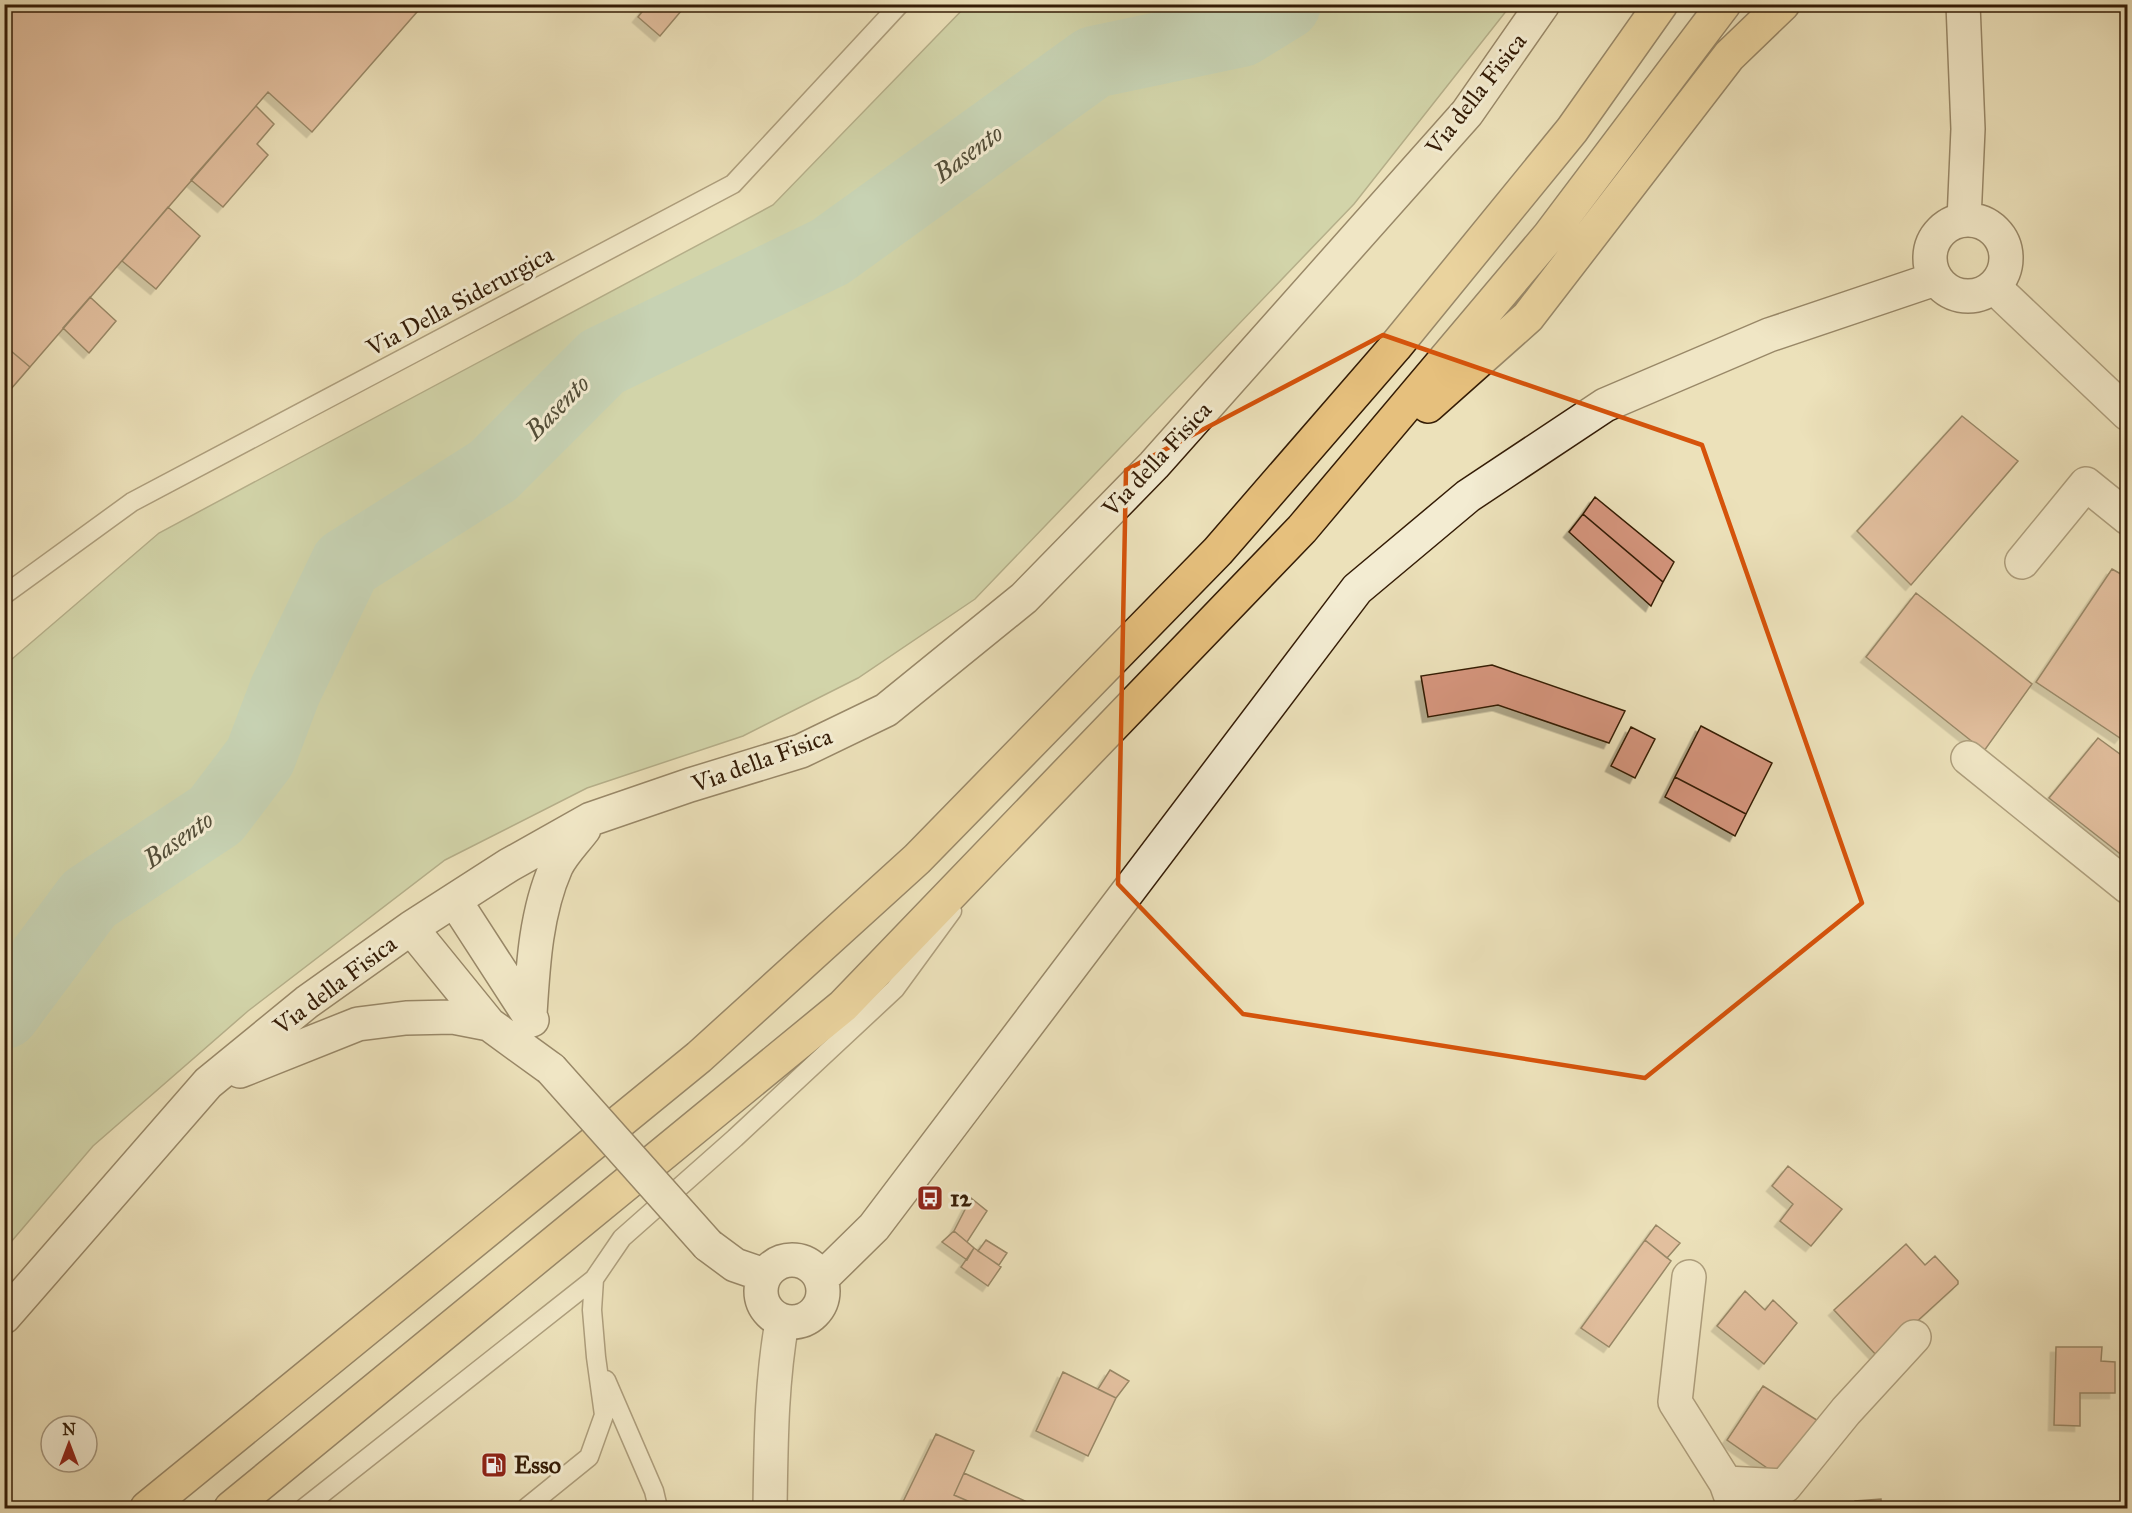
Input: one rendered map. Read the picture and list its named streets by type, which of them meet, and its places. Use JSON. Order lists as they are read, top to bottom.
{
  "streets": {
    "street": ["Via della Fisica"],
    "lane": ["Via Della Siderurgica"]
  },
  "water": ["Basento"],
  "places": {
    "bus stop": ["12"],
    "fuel station": ["Esso"]
  },
  "north": "top"
}
